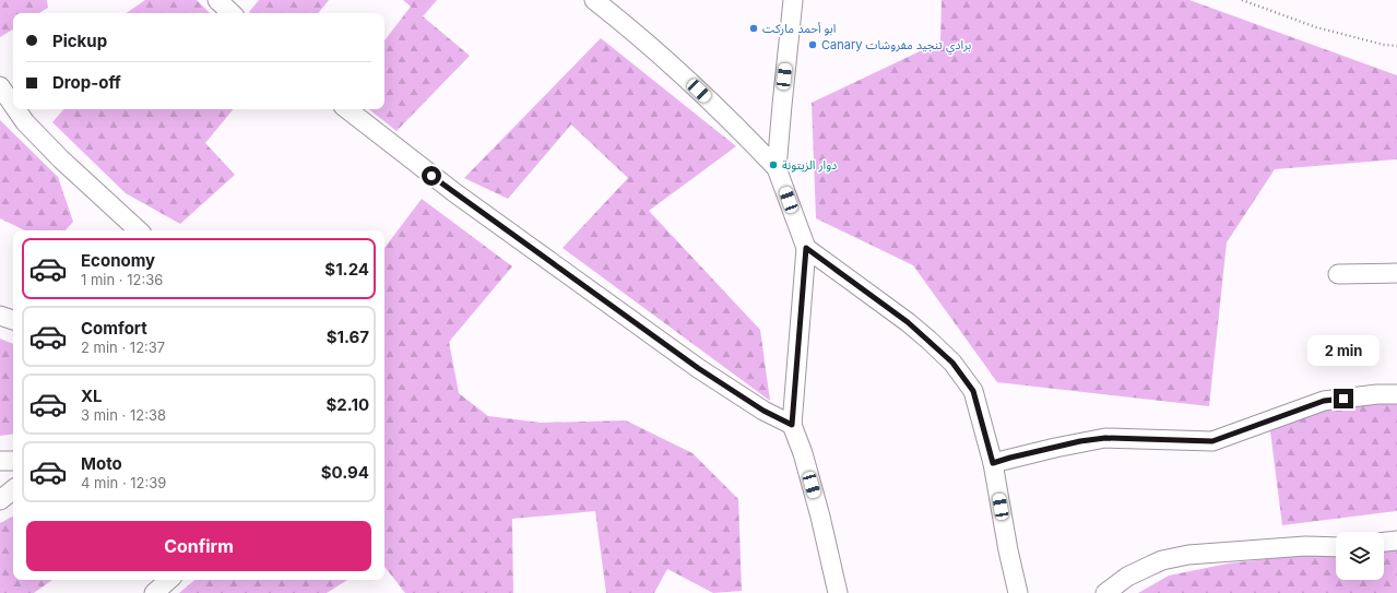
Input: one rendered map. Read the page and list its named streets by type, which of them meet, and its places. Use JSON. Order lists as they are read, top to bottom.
{
  "places": ["ابو أحمد ماركت", "Canary برادي تنجيد مفروشات", "دوار الزيتونة"],
  "page": {
    "banner": ["Pickup", "Drop-off"],
    "list": [
      {
        "name": "Economy",
        "note": "1 min · 12:36",
        "value": "$1.24"
      },
      {
        "name": "Comfort",
        "note": "2 min · 12:37",
        "value": "$1.67"
      },
      {
        "name": "XL",
        "note": "3 min · 12:38",
        "value": "$2.10"
      },
      {
        "name": "Moto",
        "note": "4 min · 12:39",
        "value": "$0.94"
      }
    ],
    "bubble": "2 min",
    "buttons": "Confirm"
  }
}
